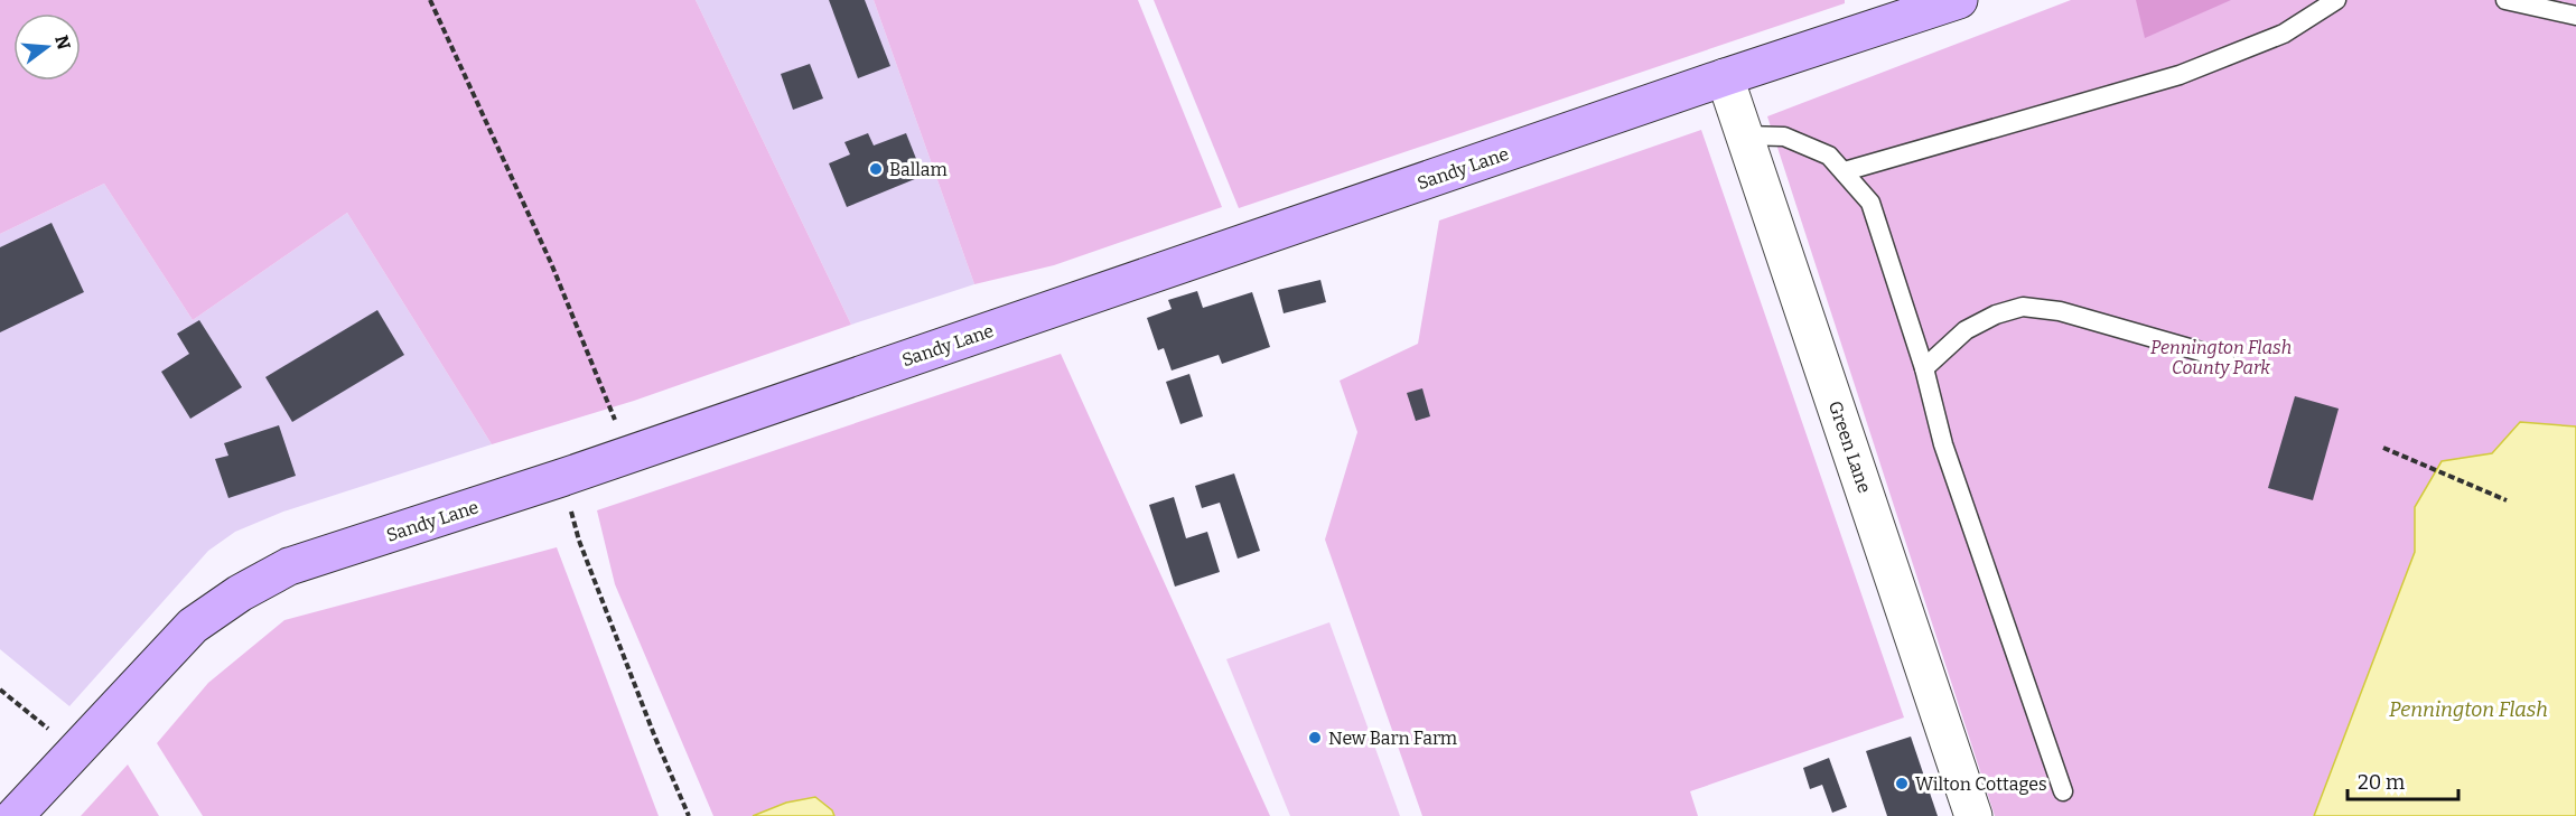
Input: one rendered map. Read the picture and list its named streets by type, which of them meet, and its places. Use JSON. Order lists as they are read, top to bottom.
{
  "streets": {
    "street": ["Sandy Lane", "Green Lane"]
  },
  "crossings": [
    ["Sandy Lane", "Green Lane"]
  ],
  "water": ["Pennington Flash"],
  "parks": ["Pennington Flash County Park"],
  "places": ["Ballam", "New Barn Farm", "Wilton Cottages"],
  "scale_bar": "20 m",
  "north": "right"
}
